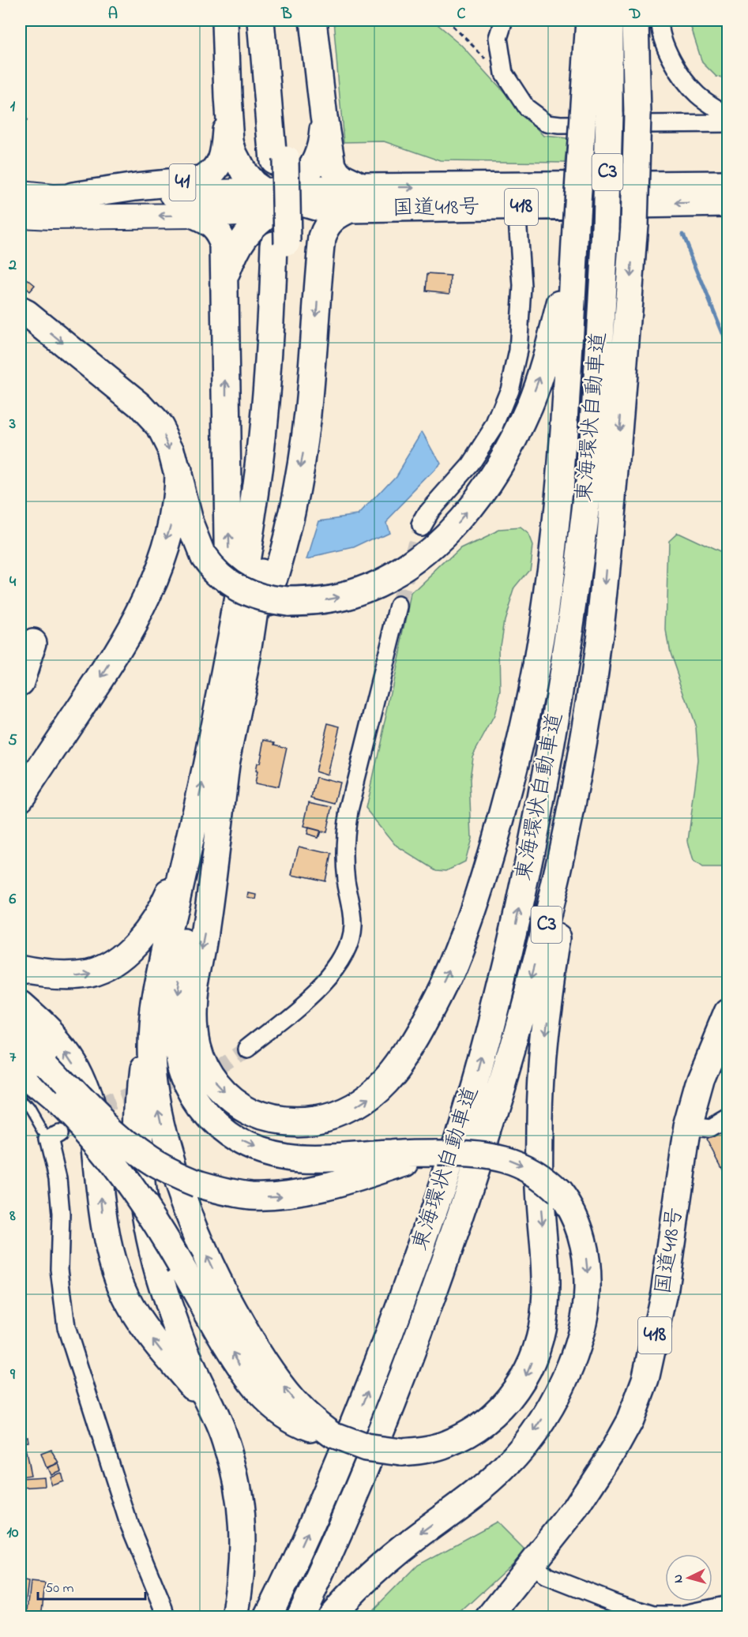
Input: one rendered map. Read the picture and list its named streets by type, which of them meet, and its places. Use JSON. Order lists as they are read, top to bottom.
{
  "streets": {
    "highway": [
      "C3",
      "41",
      "418",
      "国道418号",
      "東海環状自動車道"
    ]
  },
  "crossings": [
    ["41", "国道418号"]
  ],
  "scale_bar": "50 m",
  "north": "left",
  "grid": {
    "columns": [
      "A",
      "B",
      "C",
      "D"
    ],
    "rows": [
      "1",
      "2",
      "3",
      "4",
      "5",
      "6",
      "7",
      "8",
      "9",
      "10"
    ]
  }
}
